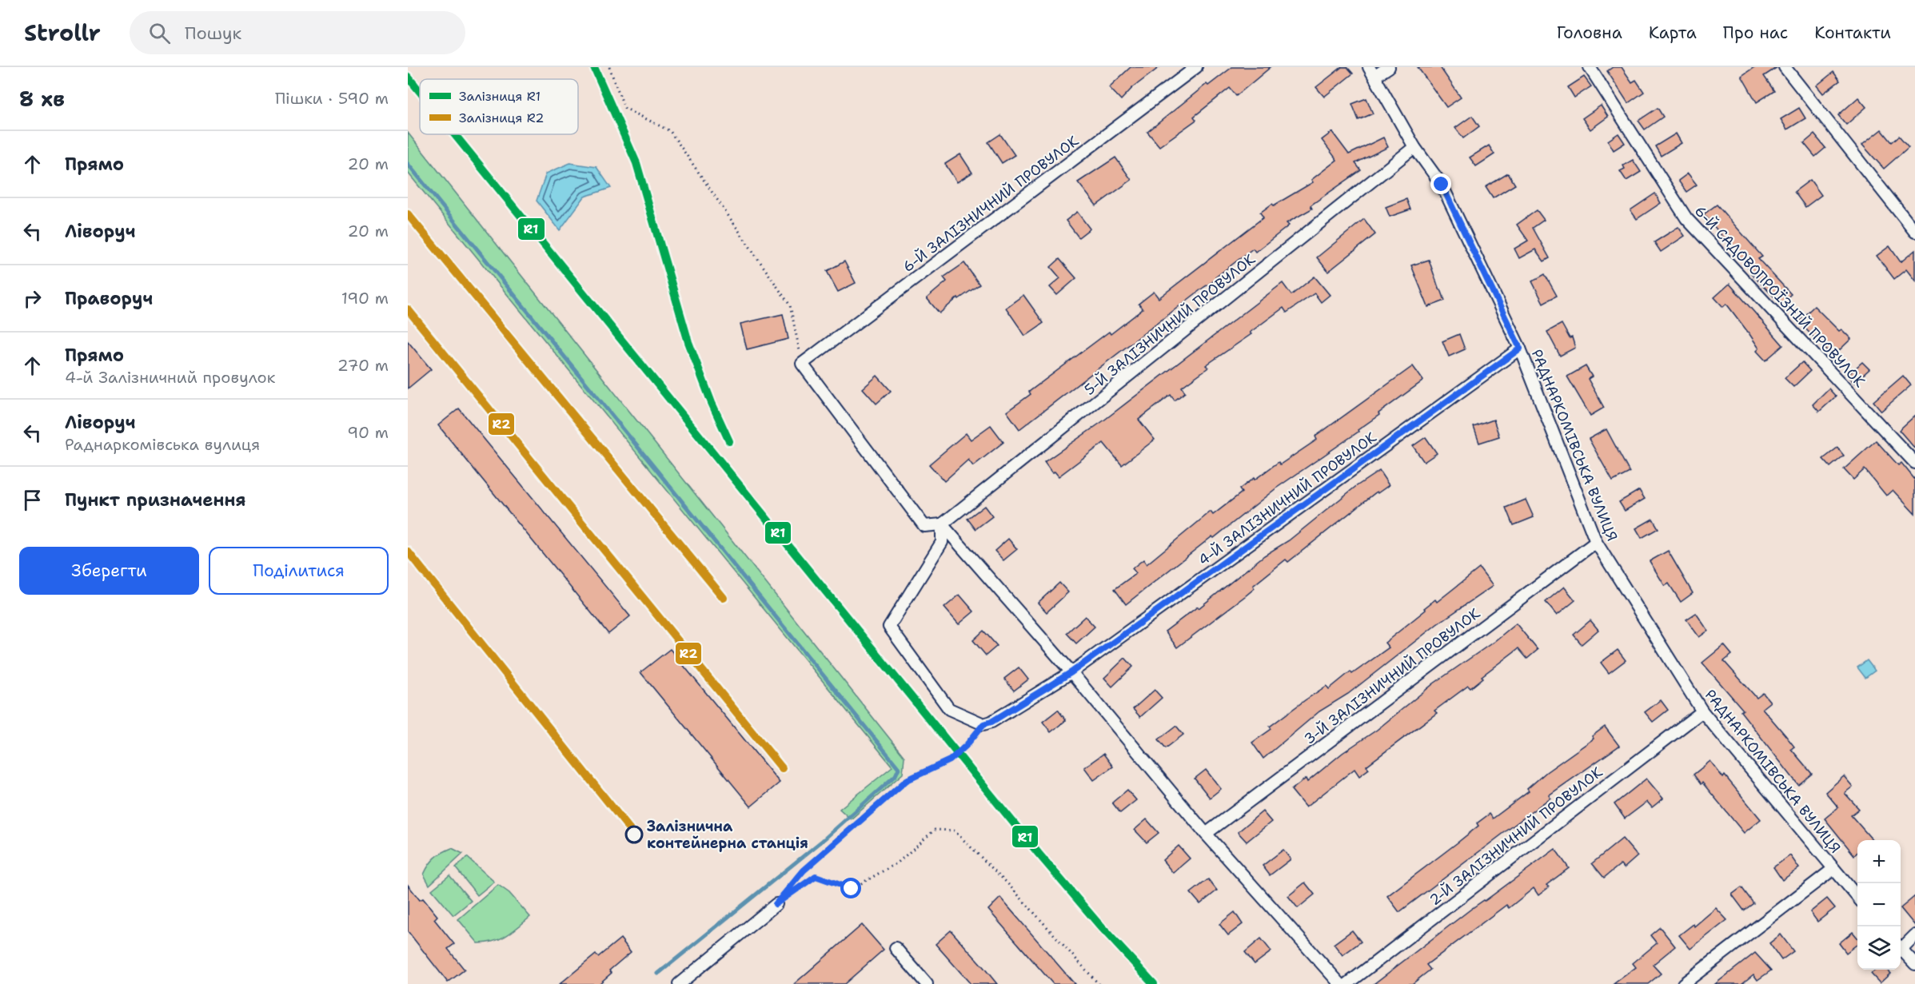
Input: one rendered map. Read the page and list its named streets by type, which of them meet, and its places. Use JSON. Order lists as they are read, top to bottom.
{
  "streets": {
    "street": [
      "6-Й ЗАЛІЗНИЧНИЙ ПРОВУЛОК",
      "6-Й САДОВОПРОЇЗНІЙ ПРОВУЛОК",
      "5-Й ЗАЛІЗНИЧНИЙ ПРОВУЛОК",
      "РАДНАРКОМІВСЬКА ВУЛИЦЯ",
      "4-Й ЗАЛІЗНИЧНИЙ ПРОВУЛОК",
      "3-Й ЗАЛІЗНИЧНИЙ ПРОВУЛОК",
      "2-Й ЗАЛІЗНИЧНИЙ ПРОВУЛОК"
    ]
  },
  "crossings": [
    ["5-Й ЗАЛІЗНИЧНИЙ ПРОВУЛОК", "РАДНАРКОМІВСЬКА ВУЛИЦЯ"],
    ["РАДНАРКОМІВСЬКА ВУЛИЦЯ", "4-Й ЗАЛІЗНИЧНИЙ ПРОВУЛОК"],
    ["РАДНАРКОМІВСЬКА ВУЛИЦЯ", "3-Й ЗАЛІЗНИЧНИЙ ПРОВУЛОК"],
    ["РАДНАРКОМІВСЬКА ВУЛИЦЯ", "2-Й ЗАЛІЗНИЧНИЙ ПРОВУЛОК"]
  ],
  "places": ["Залізнична контейнерна станція"],
  "lines": ["rail line R1", "rail line R2"],
  "legend": ["Залізниця R1", "Залізниця R2"],
  "page": {
    "header": "Strollr",
    "search": "Пошук",
    "nav": [
      "Головна",
      "Карта",
      "Про нас",
      "Контакти"
    ],
    "heading": ["8 хв", "Пішки · 590 m"],
    "list": [
      ["Прямо", "20 m"],
      ["Ліворуч", "20 m"],
      ["Праворуч", "190 m"],
      ["Прямо", "4-й Залізничний провулок", "270 m"],
      ["Ліворуч", "Раднаркомівська вулиця", "90 m"],
      "Пункт призначення"
    ],
    "buttons": ["Зберегти", "Поділитися"],
    "map_buttons": ["+", "−"]
  }
}
